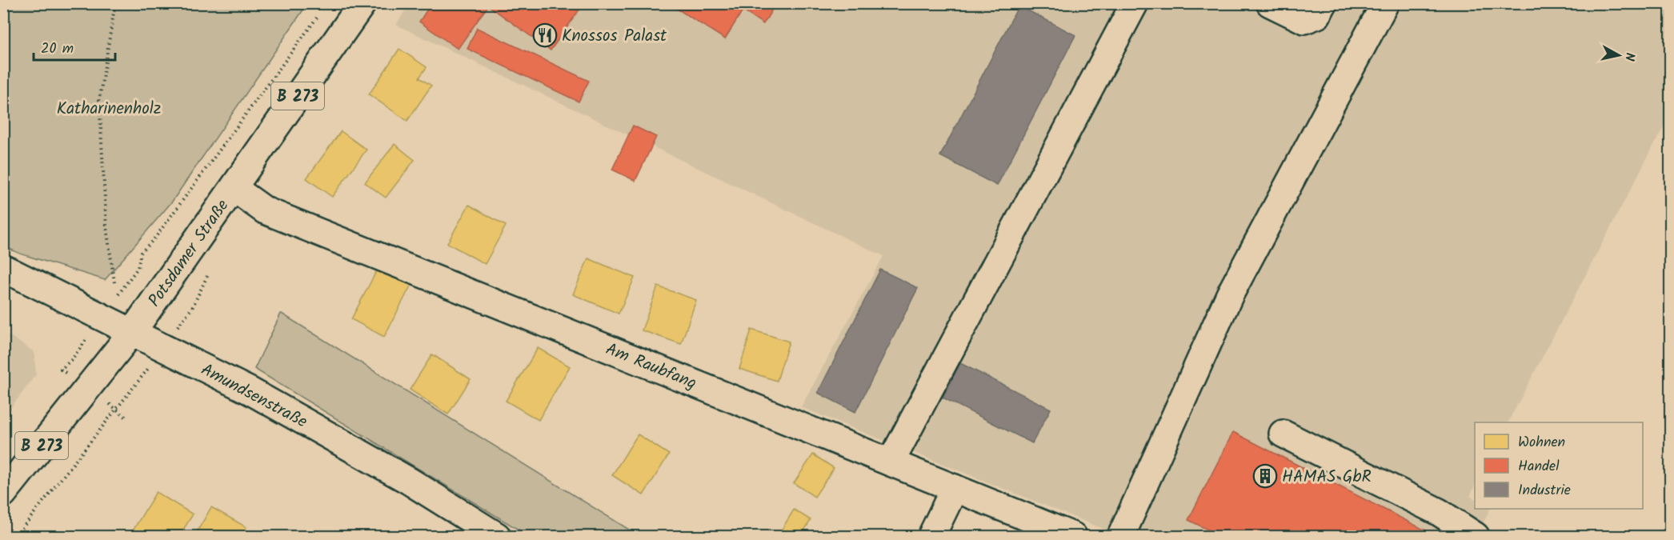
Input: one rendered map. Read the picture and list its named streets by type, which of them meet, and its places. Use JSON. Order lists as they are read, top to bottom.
{
  "streets": {
    "street": [
      "B 273",
      "Potsdamer Straße",
      "Am Raubfang",
      "Amundsenstraße"
    ]
  },
  "crossings": [
    ["Potsdamer Straße", "Am Raubfang"],
    ["Potsdamer Straße", "Amundsenstraße"]
  ],
  "parks": ["Katharinenholz"],
  "places": {
    "restaurant": ["Knossos Palast"],
    "building": ["HAMAS GbR"]
  },
  "legend": ["Wohnen", "Handel", "Industrie"],
  "scale_bar": "20 m",
  "north": "right"
}
